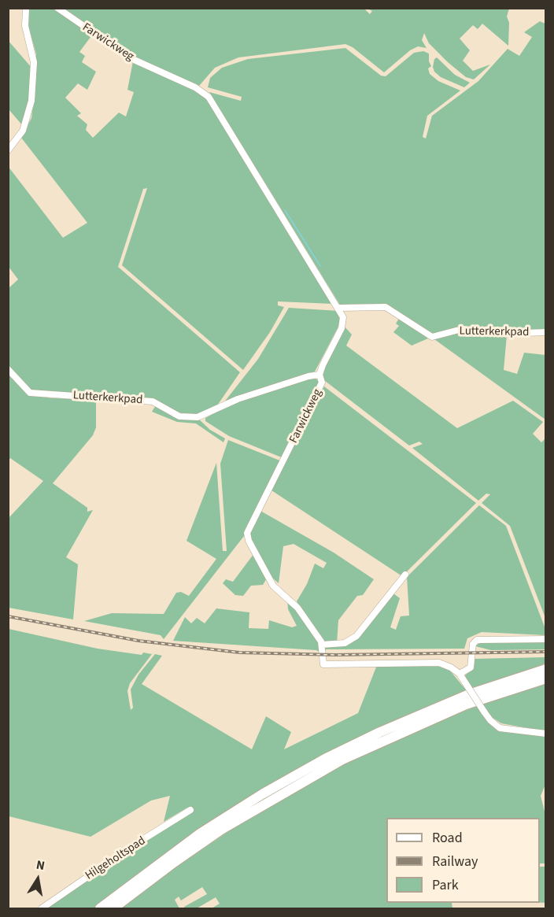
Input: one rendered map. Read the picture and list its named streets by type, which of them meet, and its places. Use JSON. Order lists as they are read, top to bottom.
{
  "streets": {
    "street": ["Farwickweg", "Lutterkerkpad", "Hilgeholtspad"]
  },
  "crossings": [
    ["Farwickweg", "Lutterkerkpad"]
  ],
  "legend": ["Road", "Railway", "Park"],
  "north": "top"
}
